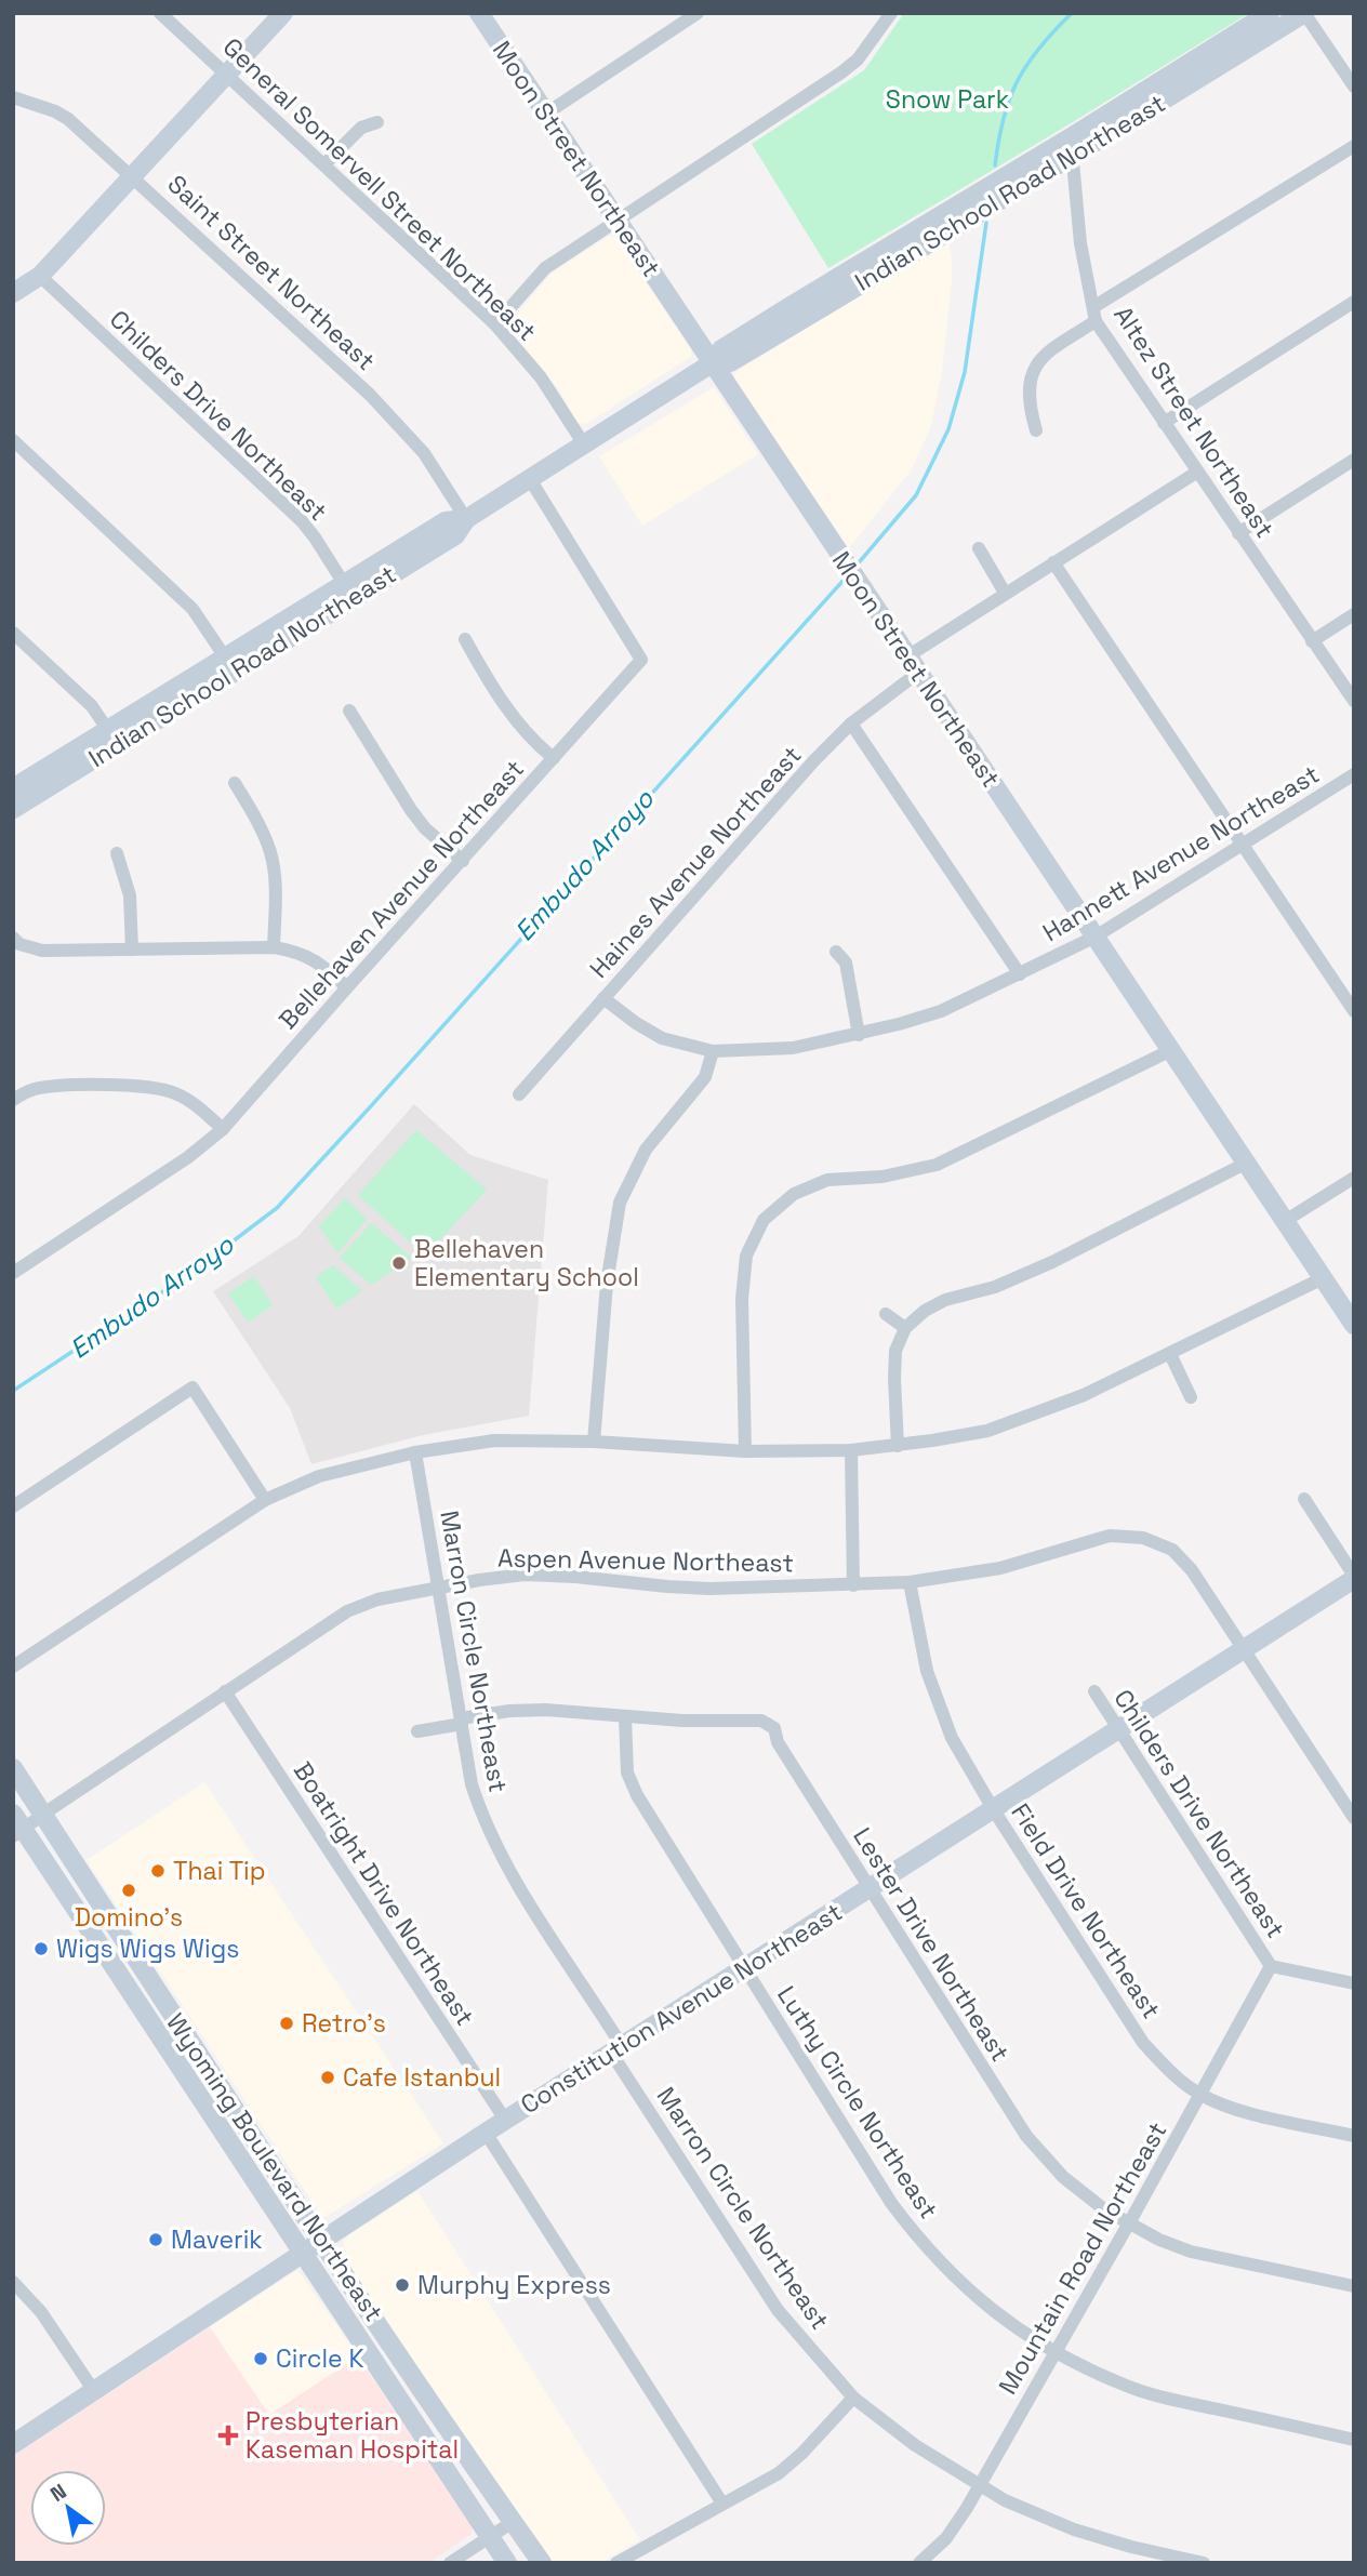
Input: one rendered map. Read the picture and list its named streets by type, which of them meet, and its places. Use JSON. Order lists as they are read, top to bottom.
{
  "streets": {
    "street": [
      "Moon Street Northeast",
      "General Somervell Street Northeast",
      "Indian School Road Northeast",
      "Saint Street Northeast",
      "Childers Drive Northeast",
      "Altez Street Northeast",
      "Hannett Avenue Northeast",
      "Haines Avenue Northeast",
      "Bellehaven Avenue Northeast",
      "Aspen Avenue Northeast",
      "Marron Circle Northeast",
      "Boatright Drive Northeast",
      "Field Drive Northeast",
      "Lester Drive Northeast",
      "Constitution Avenue Northeast",
      "Luthy Circle Northeast",
      "Wyoming Boulevard Northeast",
      "Mountain Road Northeast"
    ]
  },
  "crossings": [
    ["Moon Street Northeast", "Indian School Road Northeast"],
    ["Moon Street Northeast", "Hannett Avenue Northeast"],
    ["Moon Street Northeast", "Haines Avenue Northeast"],
    ["General Somervell Street Northeast", "Indian School Road Northeast"],
    ["Indian School Road Northeast", "Saint Street Northeast"],
    ["Indian School Road Northeast", "Childers Drive Northeast"],
    ["Indian School Road Northeast", "Altez Street Northeast"],
    ["Indian School Road Northeast", "Bellehaven Avenue Northeast"],
    ["Childers Drive Northeast", "Constitution Avenue Northeast"],
    ["Childers Drive Northeast", "Mountain Road Northeast"],
    ["Altez Street Northeast", "Haines Avenue Northeast"],
    ["Hannett Avenue Northeast", "Haines Avenue Northeast"],
    ["Aspen Avenue Northeast", "Marron Circle Northeast"],
    ["Aspen Avenue Northeast", "Boatright Drive Northeast"],
    ["Aspen Avenue Northeast", "Field Drive Northeast"],
    ["Aspen Avenue Northeast", "Constitution Avenue Northeast"],
    ["Aspen Avenue Northeast", "Wyoming Boulevard Northeast"],
    ["Marron Circle Northeast", "Lester Drive Northeast"],
    ["Marron Circle Northeast", "Constitution Avenue Northeast"],
    ["Marron Circle Northeast", "Mountain Road Northeast"],
    ["Boatright Drive Northeast", "Constitution Avenue Northeast"],
    ["Field Drive Northeast", "Constitution Avenue Northeast"],
    ["Field Drive Northeast", "Mountain Road Northeast"],
    ["Lester Drive Northeast", "Constitution Avenue Northeast"],
    ["Lester Drive Northeast", "Luthy Circle Northeast"],
    ["Lester Drive Northeast", "Mountain Road Northeast"],
    ["Constitution Avenue Northeast", "Luthy Circle Northeast"],
    ["Constitution Avenue Northeast", "Wyoming Boulevard Northeast"],
    ["Luthy Circle Northeast", "Mountain Road Northeast"]
  ],
  "water": ["Embudo Arroyo"],
  "parks": ["Snow Park"],
  "places": {
    "other": [
      "Bellehaven Elementary School",
      "Thai Tip",
      "Domino's",
      "Wigs Wigs Wigs",
      "Retro's",
      "Cafe Istanbul",
      "Maverik",
      "Murphy Express",
      "Circle K"
    ],
    "health": ["Presbyterian Kaseman Hospital"]
  },
  "north": "top left"
}
